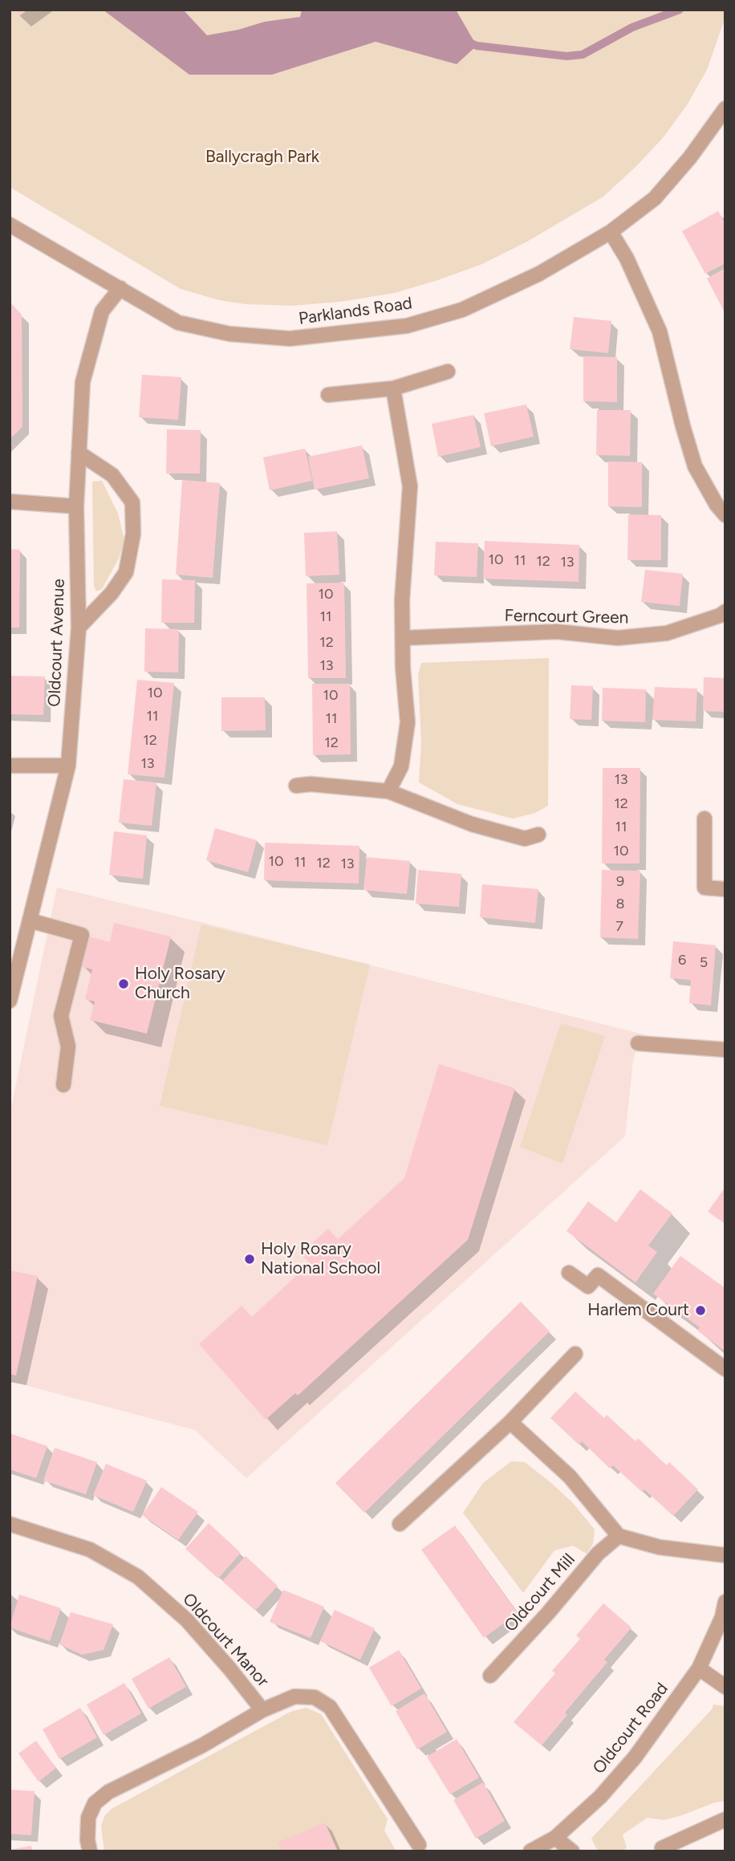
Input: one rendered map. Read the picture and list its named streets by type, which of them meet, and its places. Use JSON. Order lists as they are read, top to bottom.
{
  "streets": {
    "street": [
      "Parklands Road",
      "Ferncourt Green",
      "Oldcourt Avenue",
      "Oldcourt Mill",
      "Oldcourt Manor",
      "Oldcourt Road"
    ]
  },
  "crossings": [
    ["Parklands Road", "Oldcourt Avenue"]
  ],
  "parks": ["Ballycragh Park"],
  "places": ["Holy Rosary Church", "Holy Rosary National School", "Harlem Court"],
  "house_numbers": [
    "10",
    "11",
    "12",
    "13",
    "10",
    "11",
    "12",
    "13",
    "10",
    "10",
    "11",
    "11",
    "12",
    "12",
    "13",
    "13",
    "12",
    "11",
    "10",
    "10",
    "11",
    "12",
    "13",
    "9",
    "8",
    "7",
    "6",
    "5"
  ]
}
